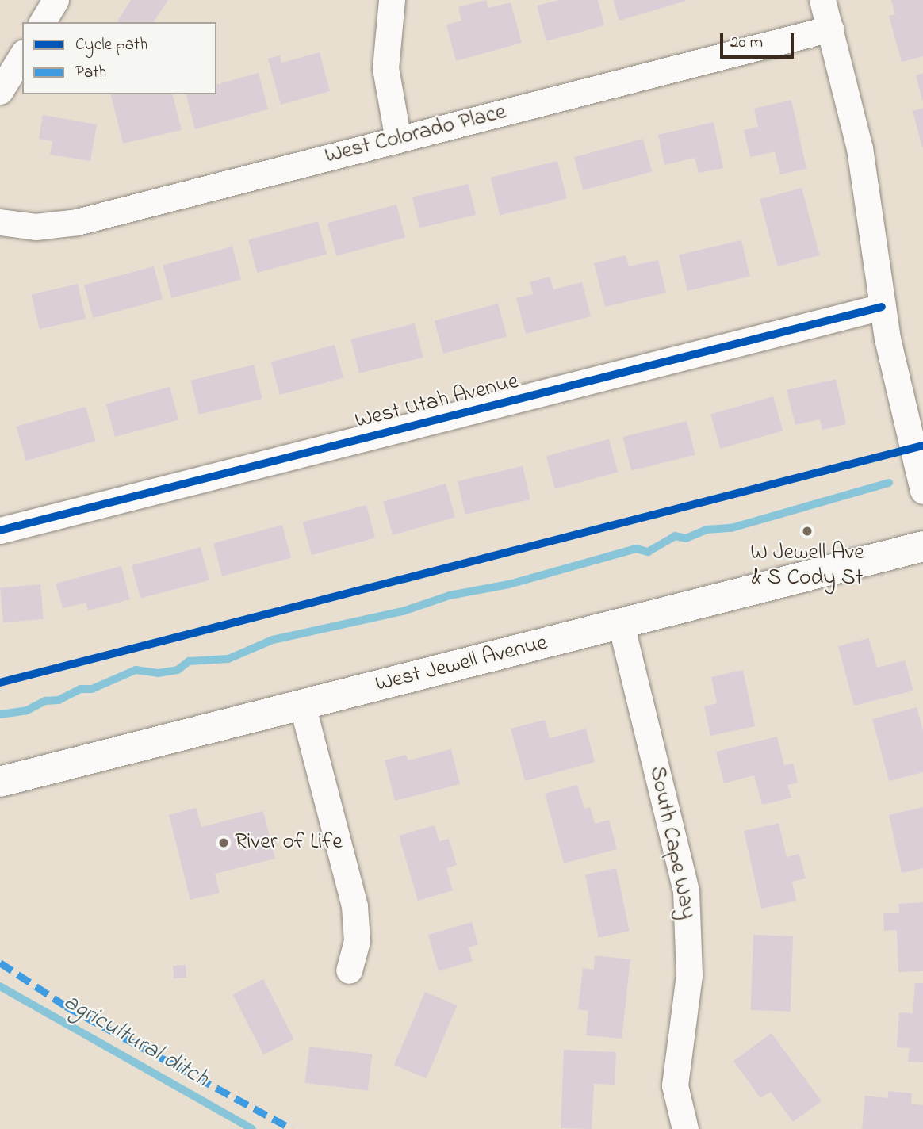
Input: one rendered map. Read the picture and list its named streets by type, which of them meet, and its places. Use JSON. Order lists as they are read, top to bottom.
{
  "streets": {
    "main road": ["West Jewell Avenue"],
    "street": ["West Colorado Place", "West Utah Avenue", "South Cape Way"]
  },
  "crossings": [
    ["West Jewell Avenue", "South Cape Way"]
  ],
  "water": ["agricultural ditch"],
  "places": ["W Jewell Ave & S Cody St", "River of Life"],
  "legend": ["Cycle path", "Path"],
  "scale_bar": "20 m"
}
